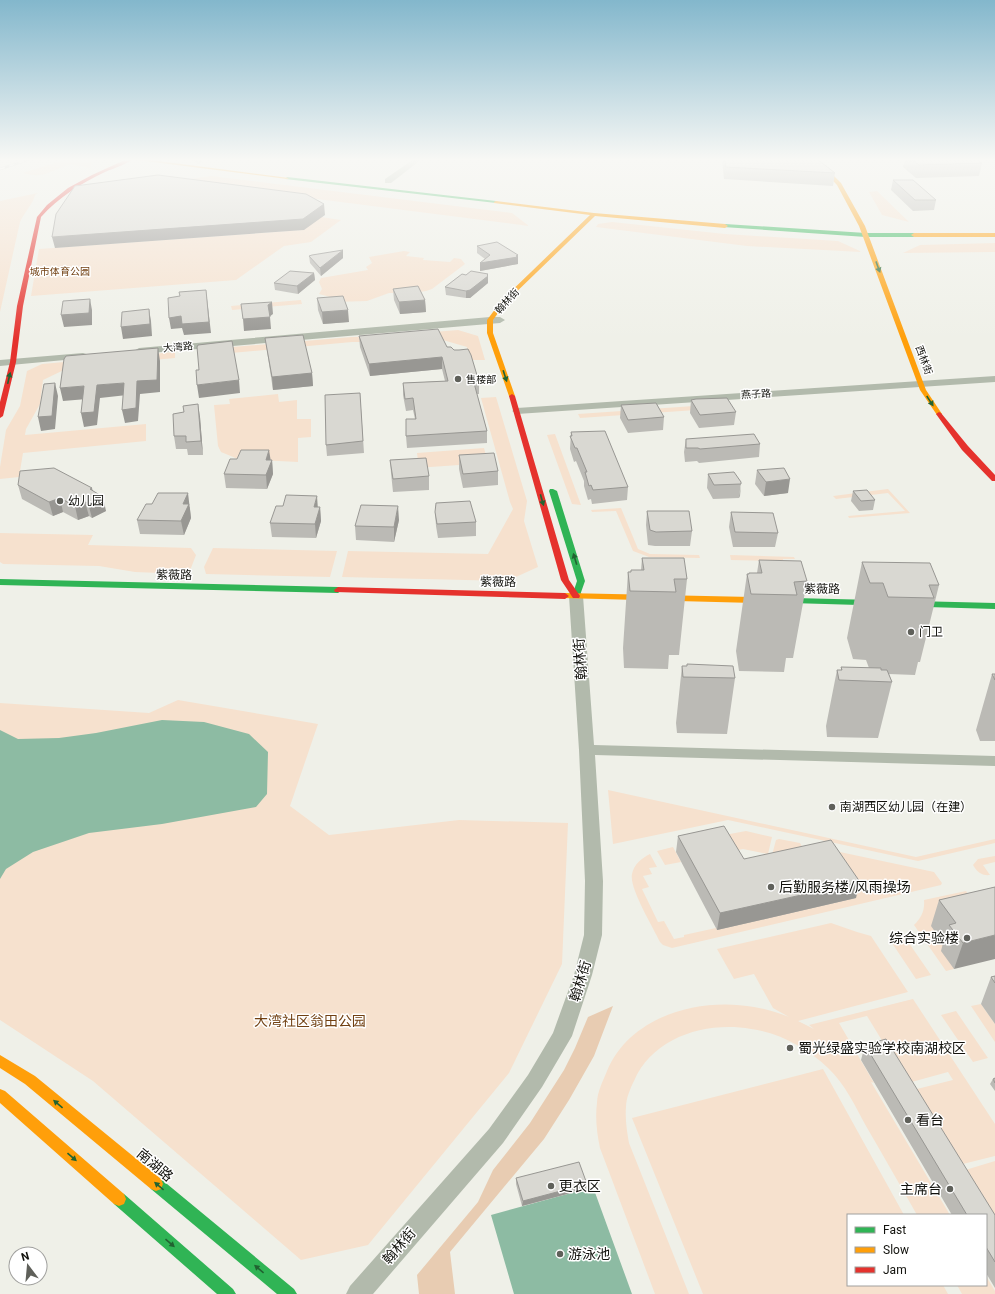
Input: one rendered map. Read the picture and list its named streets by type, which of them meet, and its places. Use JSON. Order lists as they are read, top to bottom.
{
  "streets": {
    "main road": [
      "翰林街",
      "西林街",
      "紫薇路",
      "南湖路"
    ],
    "street": ["大湾路", "燕子路"]
  },
  "crossings": [
    ["翰林街", "大湾路"],
    ["翰林街", "燕子路"],
    ["翰林街", "紫薇路"],
    ["西林街", "燕子路"]
  ],
  "parks": ["城市体育公园", "大湾社区翁田公园"],
  "places": [
    "售楼部",
    "幼儿园",
    "门卫",
    "南湖西区幼儿园（在建）",
    "后勤服务楼/风雨操场",
    "综合实验楼",
    "蜀光绿盛实验学校南湖校区",
    "看台",
    "更衣区",
    "主席台",
    "游泳池"
  ],
  "legend": ["Fast", "Slow", "Jam"],
  "north": "top"
}
